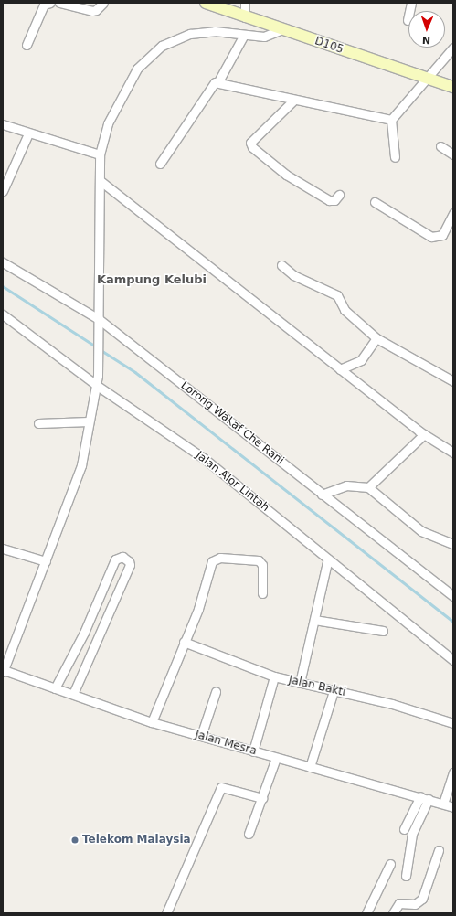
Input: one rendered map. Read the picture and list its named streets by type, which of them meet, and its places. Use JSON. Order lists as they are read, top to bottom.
{
  "streets": {
    "street": [
      "D105",
      "Lorong Wakaf Che Rani",
      "Jalan Alor Lintah",
      "Jalan Bakti",
      "Jalan Mesra"
    ]
  },
  "districts": ["Kampung Kelubi"],
  "places": ["Telekom Malaysia"],
  "north": "bottom"
}
